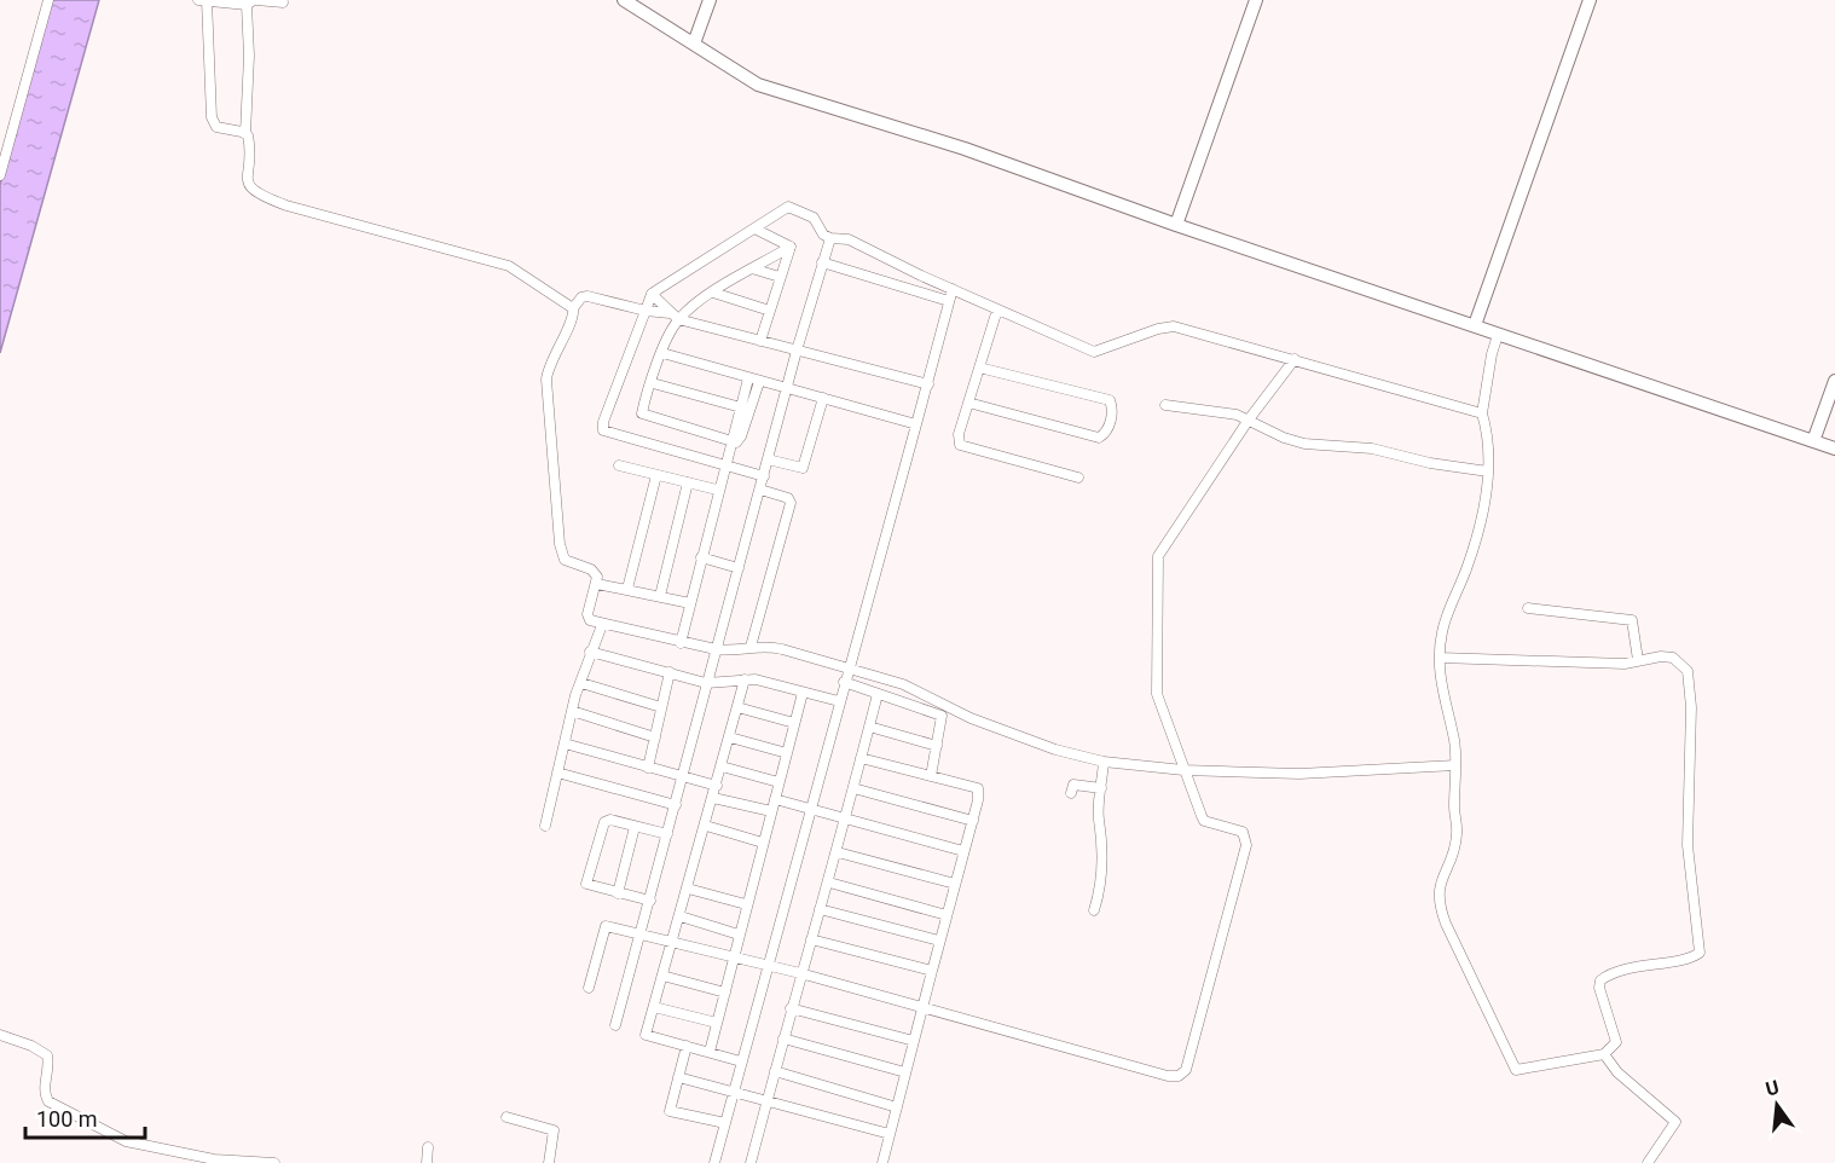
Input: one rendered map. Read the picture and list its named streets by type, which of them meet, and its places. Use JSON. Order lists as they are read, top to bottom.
{
  "scale_bar": "100 m",
  "north": "top"
}
